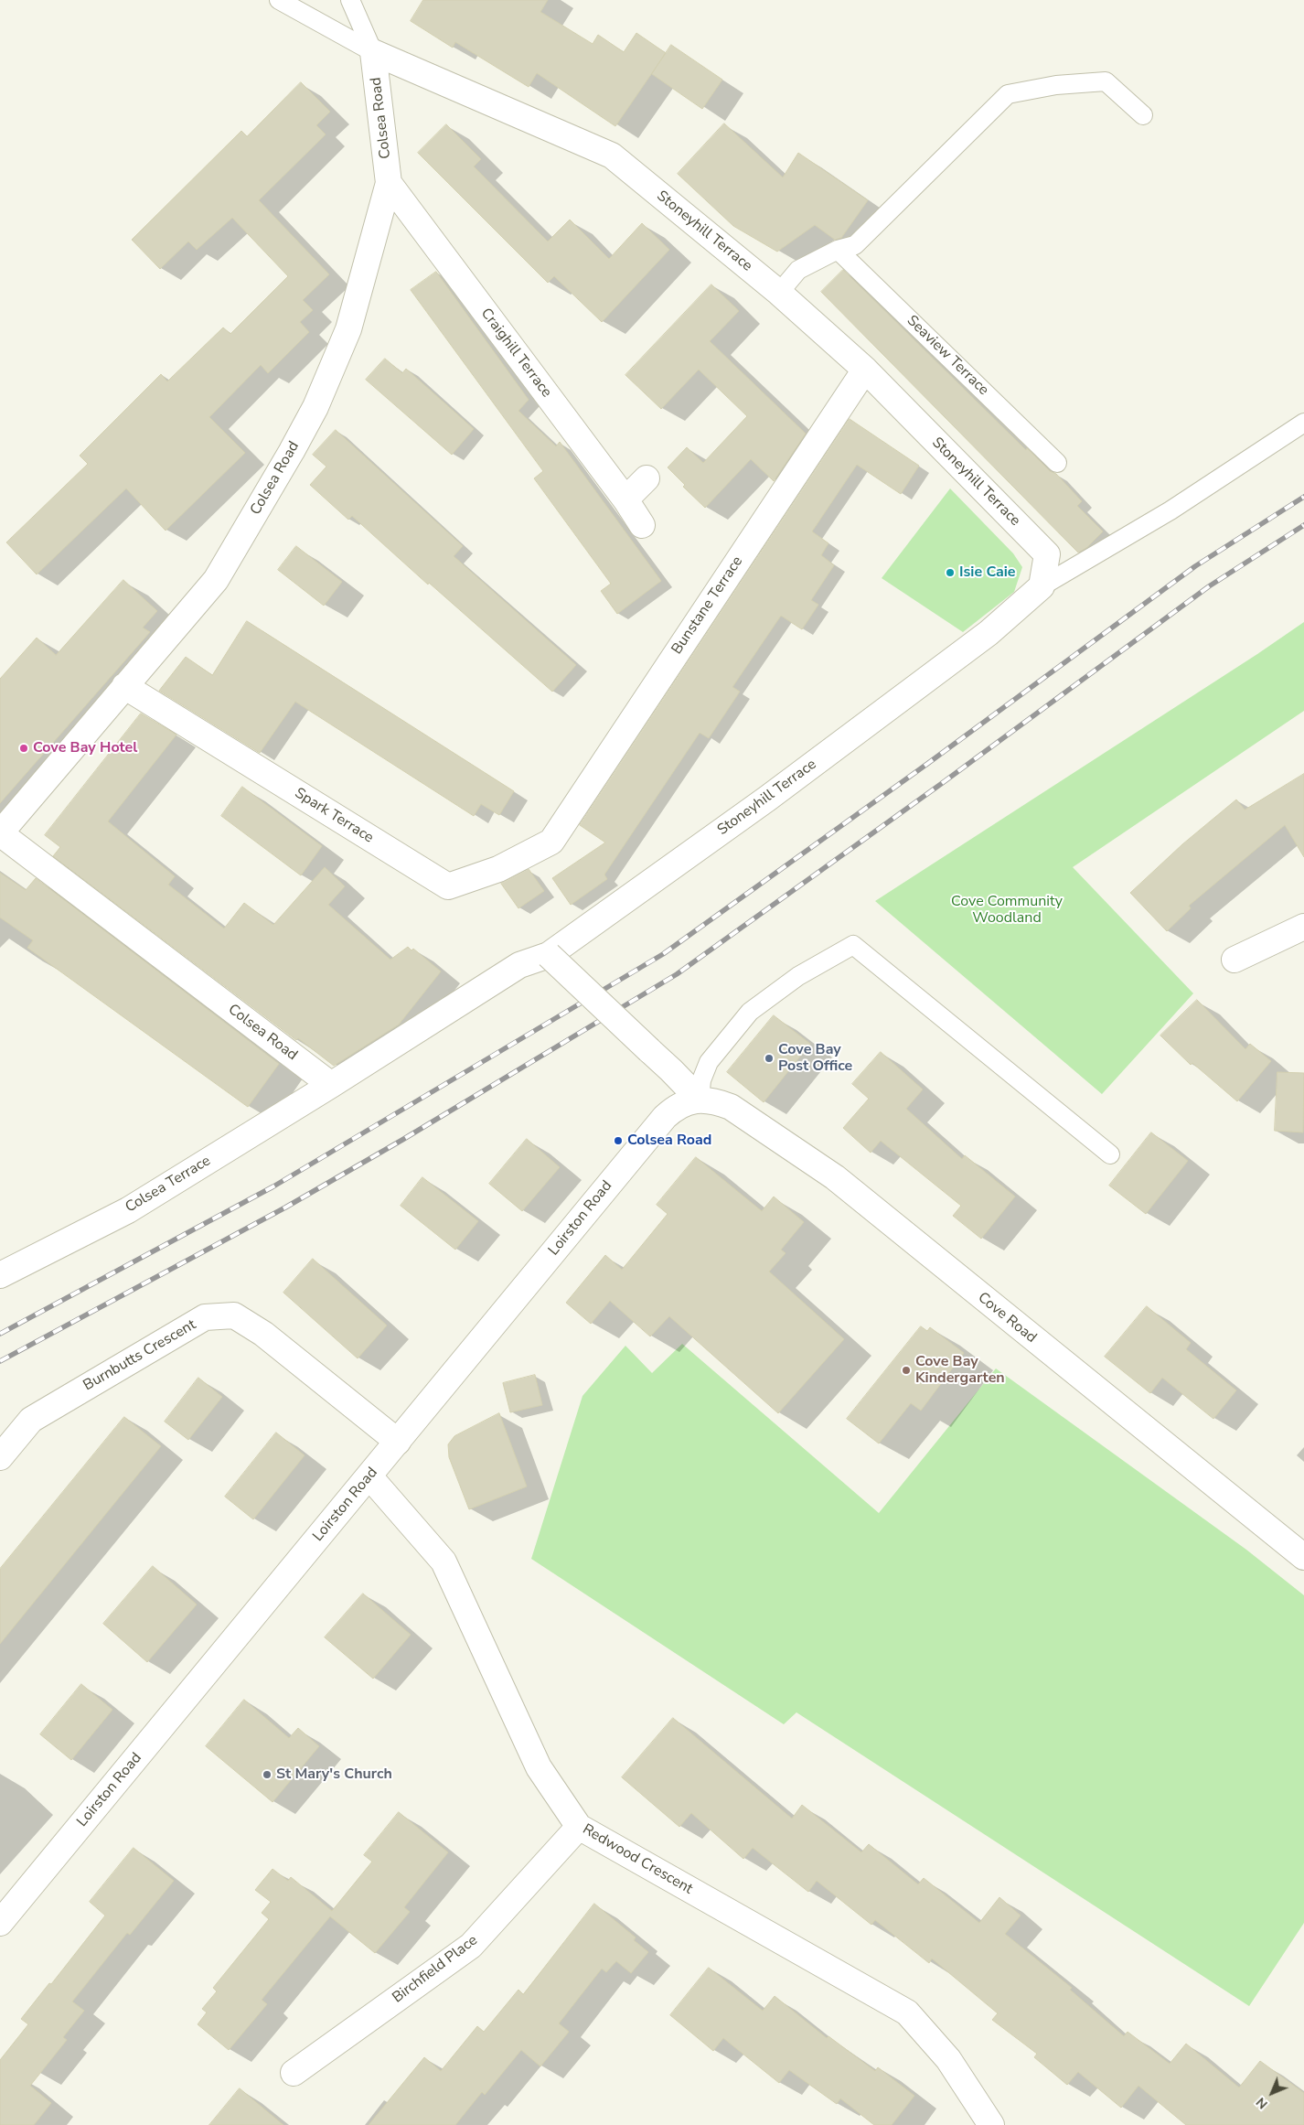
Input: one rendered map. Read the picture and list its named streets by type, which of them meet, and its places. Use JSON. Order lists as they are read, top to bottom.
{
  "streets": {
    "street": [
      "Colsea Road",
      "Stoneyhill Terrace",
      "Craighill Terrace",
      "Bunstane Terrace",
      "Spark Terrace",
      "Colsea Terrace",
      "Loirston Road",
      "Cove Road",
      "Burnbutts Crescent",
      "Redwood Crescent",
      "Birchfield Place"
    ],
    "lane": ["Seaview Terrace"]
  },
  "crossings": [
    ["Colsea Road", "Stoneyhill Terrace"],
    ["Colsea Road", "Craighill Terrace"],
    ["Colsea Road", "Spark Terrace"],
    ["Colsea Road", "Colsea Terrace"],
    ["Stoneyhill Terrace", "Bunstane Terrace"],
    ["Bunstane Terrace", "Spark Terrace"],
    ["Loirston Road", "Cove Road"],
    ["Loirston Road", "Burnbutts Crescent"],
    ["Loirston Road", "Redwood Crescent"],
    ["Redwood Crescent", "Birchfield Place"]
  ],
  "parks": ["Cove Community Woodland"],
  "places": [
    "Isie Caie",
    "Cove Bay Hotel",
    "Cove Bay Post Office",
    "Colsea Road",
    "Cove Bay Kindergarten",
    "St Mary's Church"
  ],
  "north": "bottom left"
}
